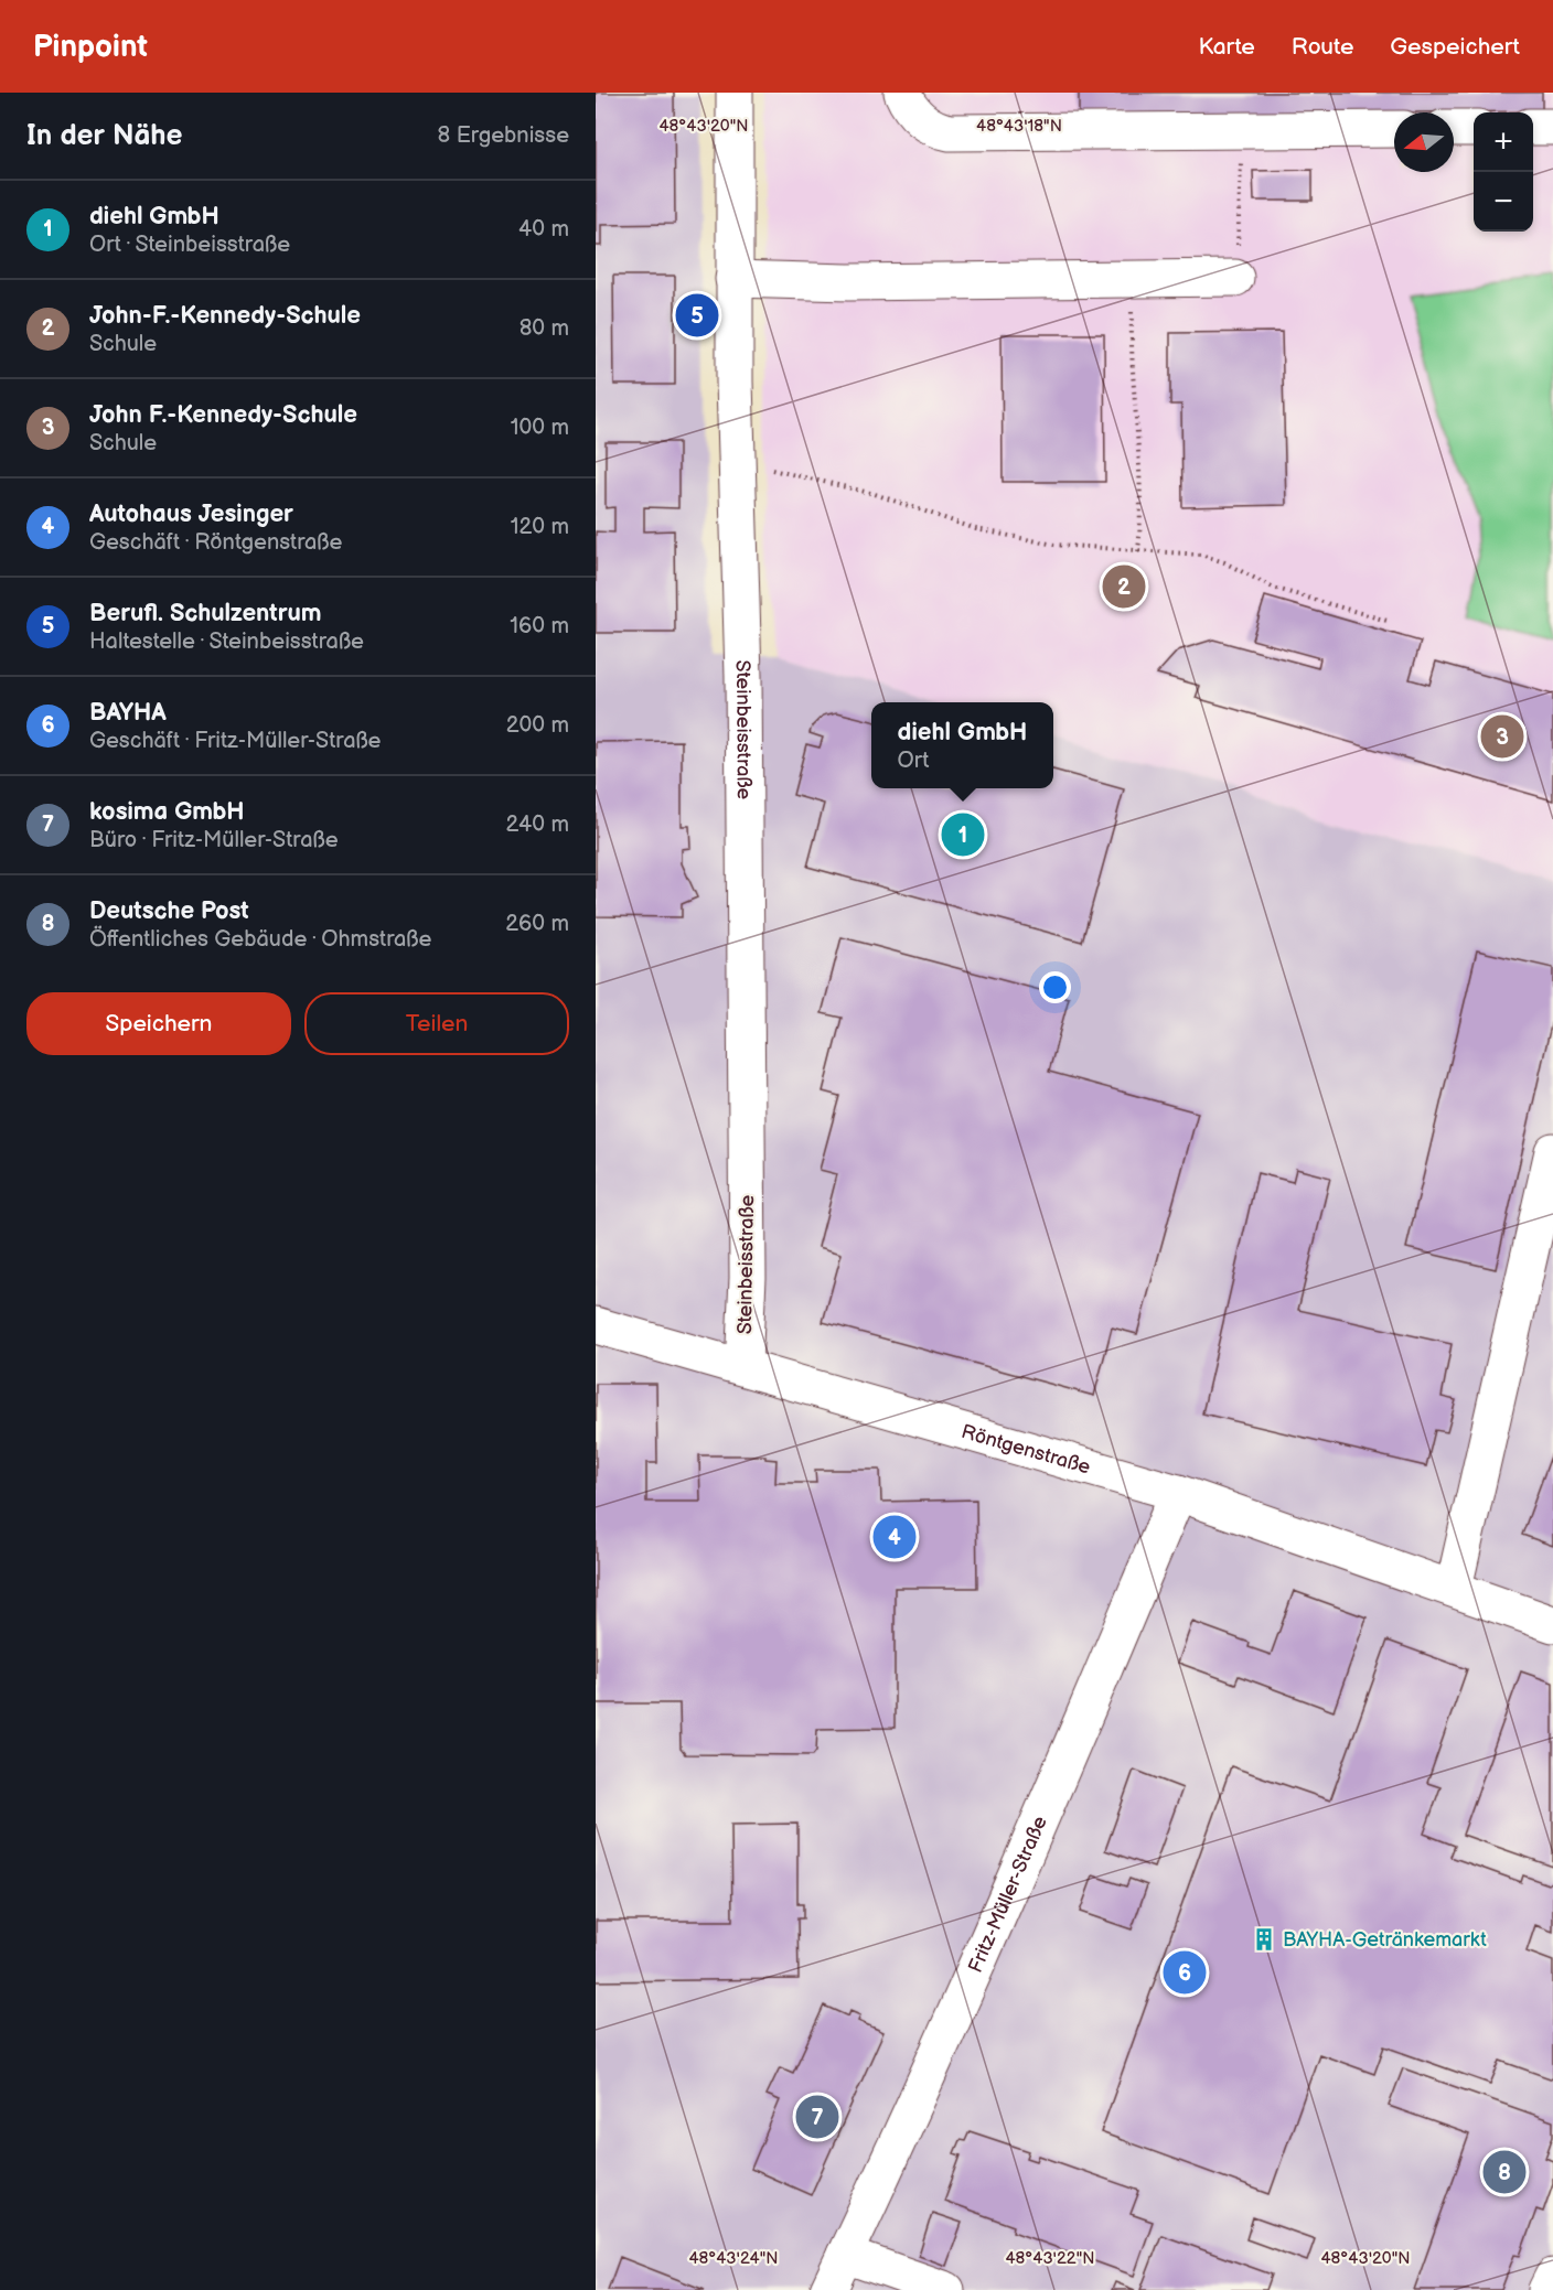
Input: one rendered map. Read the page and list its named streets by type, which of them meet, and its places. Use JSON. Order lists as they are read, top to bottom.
{
  "streets": {
    "street": ["Steinbeisstraße", "Röntgenstraße", "Fritz-Müller-Straße"]
  },
  "crossings": [
    ["Steinbeisstraße", "Röntgenstraße"],
    ["Röntgenstraße", "Fritz-Müller-Straße"]
  ],
  "places": {
    "building": ["BAYHA-Getränkemarkt"]
  },
  "north": "left",
  "page": {
    "header": "Pinpoint",
    "nav": ["Karte", "Route", "Gespeichert"],
    "heading": ["In der Nähe", "8 Ergebnisse"],
    "map_buttons": ["+", "−"],
    "list": [
      {
        "mark": "1",
        "name": "diehl GmbH",
        "note": "Ort · Steinbeisstraße",
        "value": "40 m"
      },
      {
        "mark": "2",
        "name": "John-F.-Kennedy-Schule",
        "note": "Schule",
        "value": "80 m"
      },
      {
        "mark": "3",
        "name": "John F.-Kennedy-Schule",
        "note": "Schule",
        "value": "100 m"
      },
      {
        "mark": "4",
        "name": "Autohaus Jesinger",
        "note": "Geschäft · Röntgenstraße",
        "value": "120 m"
      },
      {
        "mark": "5",
        "name": "Berufl. Schulzentrum",
        "note": "Haltestelle · Steinbeisstraße",
        "value": "160 m"
      },
      {
        "mark": "6",
        "name": "BAYHA",
        "note": "Geschäft · Fritz-Müller-Straße",
        "value": "200 m"
      },
      {
        "mark": "7",
        "name": "kosima GmbH",
        "note": "Büro · Fritz-Müller-Straße",
        "value": "240 m"
      },
      {
        "mark": "8",
        "name": "Deutsche Post",
        "note": "Öffentliches Gebäude · Ohmstraße",
        "value": "260 m"
      }
    ],
    "pins": [
      "5",
      "2",
      "3",
      "1",
      "4",
      "6",
      "7",
      "8"
    ],
    "popup": ["diehl GmbH", "Ort"],
    "buttons": ["Speichern", "Teilen"]
  },
  "coordinates": [
    "48°43'18\"N",
    "48°43'20\"N",
    "48°43'24\"N",
    "48°43'22\"N"
  ]
}
